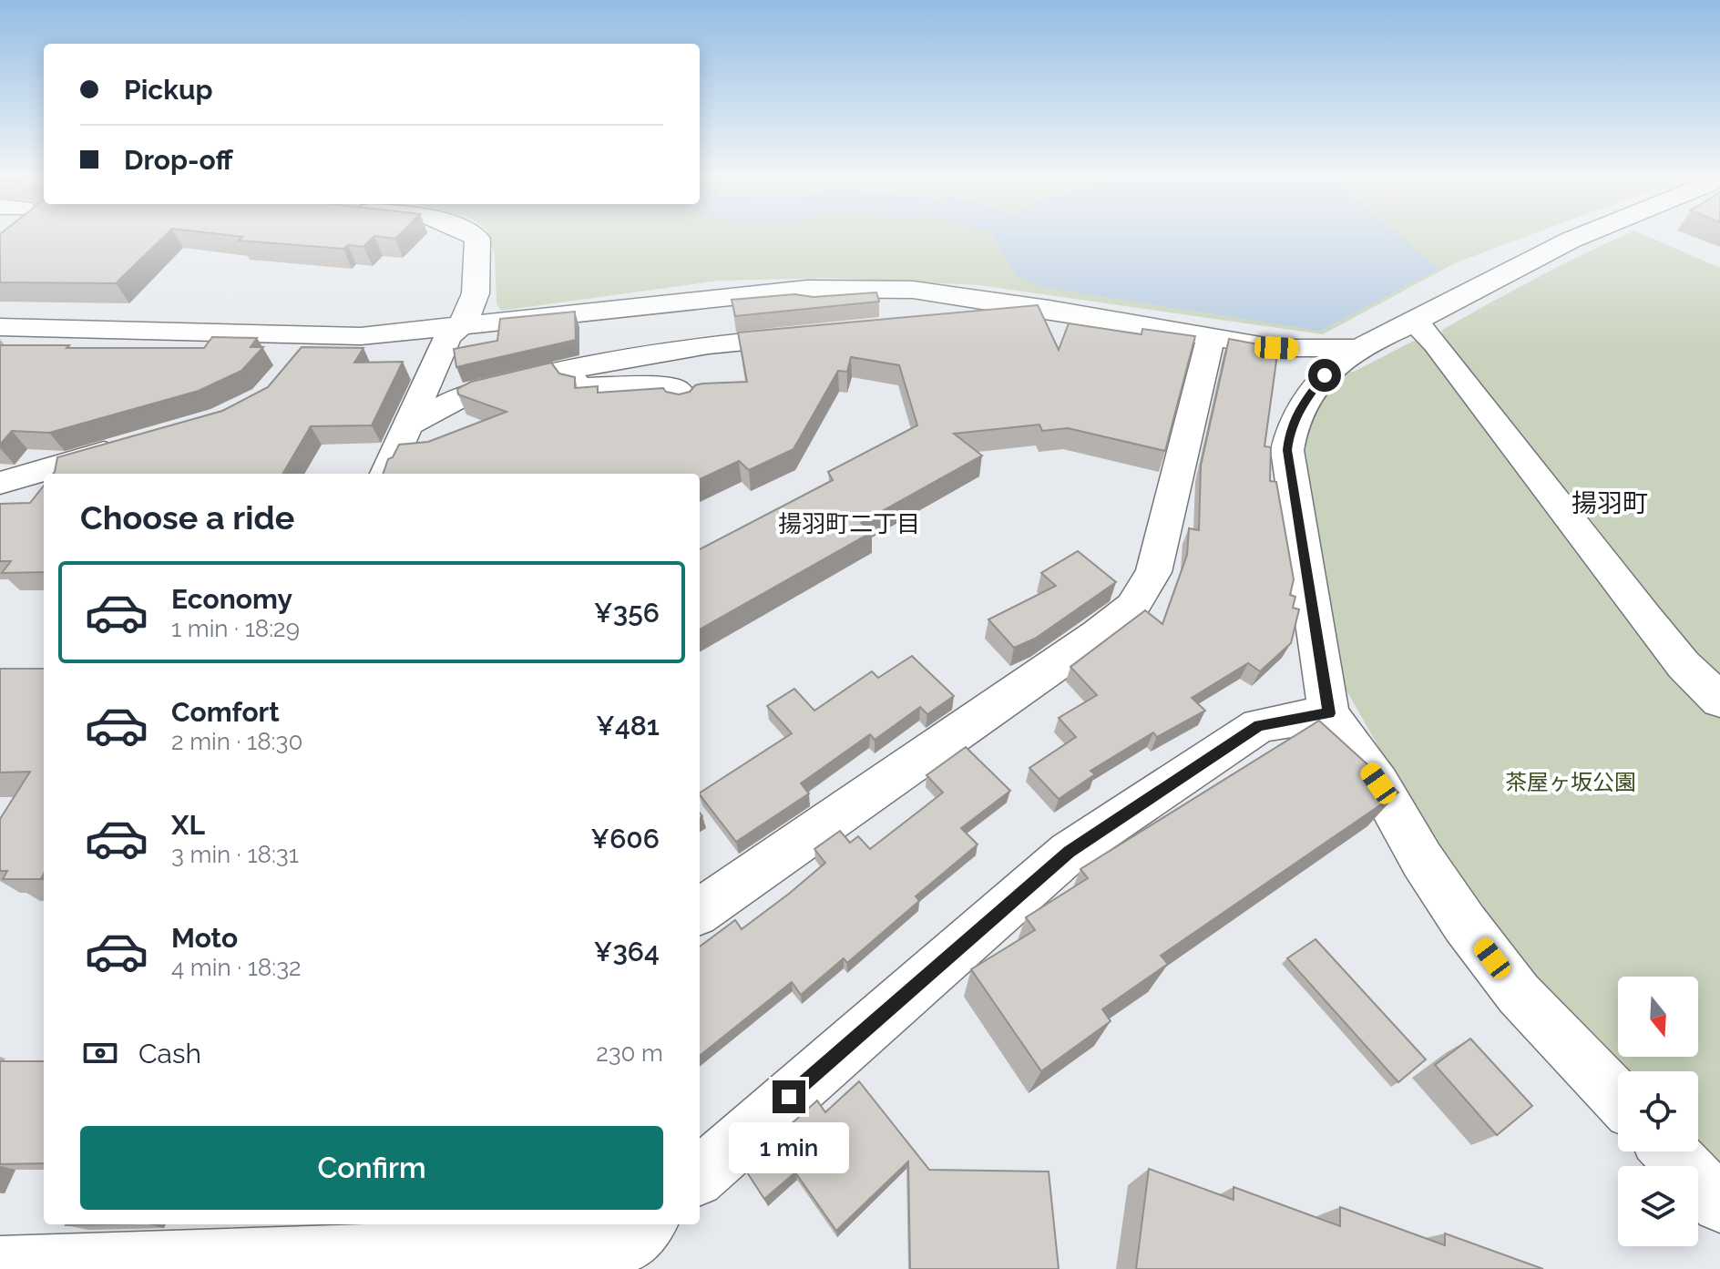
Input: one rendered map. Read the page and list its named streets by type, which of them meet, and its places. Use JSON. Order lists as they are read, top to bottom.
{
  "districts": ["揚羽町", "揚羽町二丁目"],
  "parks": ["茶屋ヶ坂公園"],
  "north": "bottom",
  "page": {
    "banner": ["Pickup", "Drop-off"],
    "heading": "Choose a ride",
    "list": [
      {
        "name": "Economy",
        "note": "1 min · 18:29",
        "value": "¥356"
      },
      {
        "name": "Comfort",
        "note": "2 min · 18:30",
        "value": "¥481"
      },
      {
        "name": "XL",
        "note": "3 min · 18:31",
        "value": "¥606"
      },
      {
        "name": "Moto",
        "note": "4 min · 18:32",
        "value": "¥364"
      }
    ],
    "pay": ["Cash", "230 m"],
    "buttons": "Confirm",
    "bubble": "1 min"
  }
}
